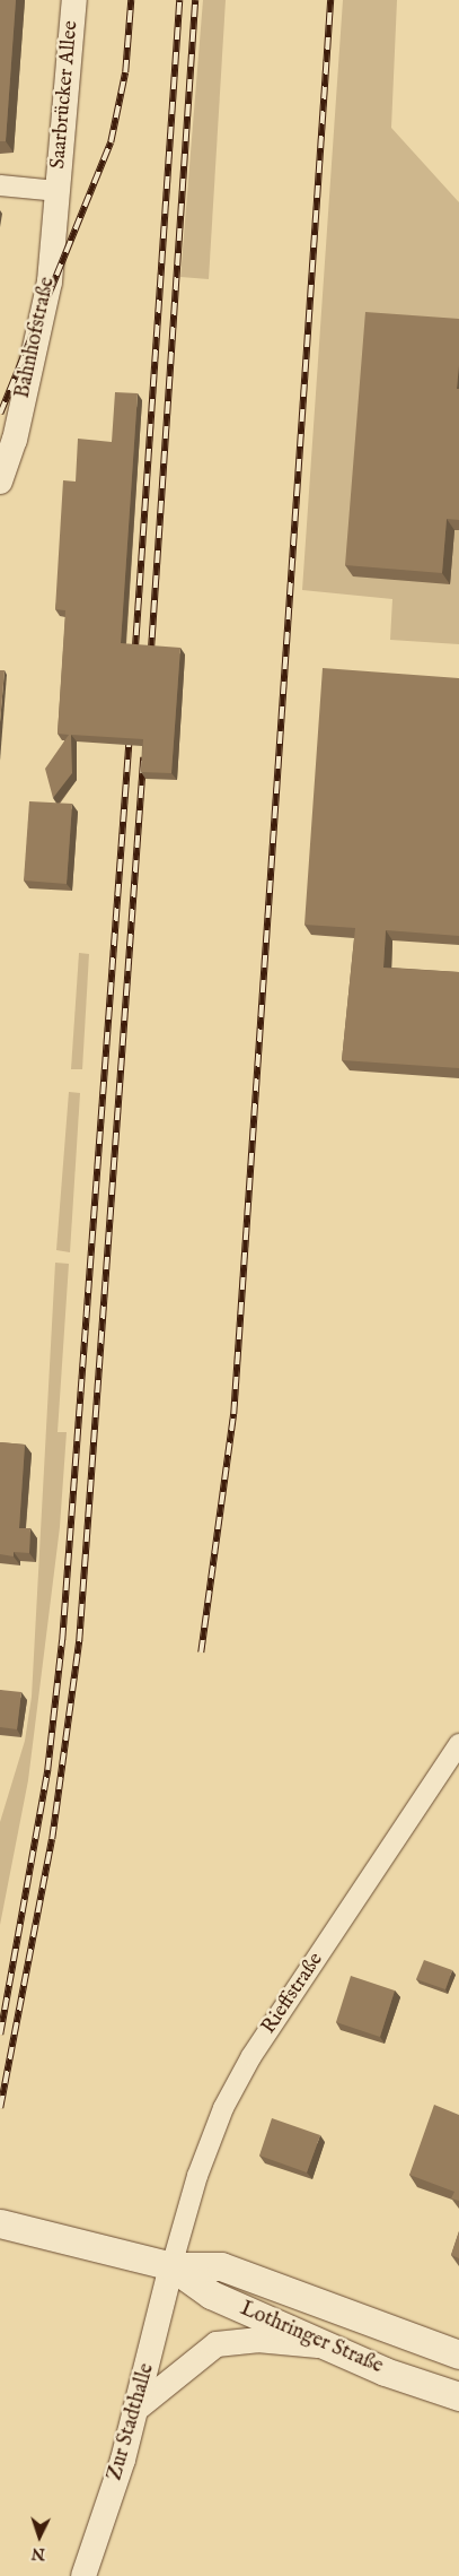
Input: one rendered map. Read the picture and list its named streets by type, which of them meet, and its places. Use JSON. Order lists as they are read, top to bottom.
{
  "streets": {
    "main road": ["Lothringer Straße"],
    "street": [
      "Saarbrücker Allee",
      "Bahnhofstraße",
      "Rieffstraße",
      "Zur Stadthalle"
    ]
  },
  "crossings": [
    ["Saarbrücker Allee", "Bahnhofstraße"],
    ["Rieffstraße", "Lothringer Straße"],
    ["Rieffstraße", "Zur Stadthalle"],
    ["Lothringer Straße", "Zur Stadthalle"]
  ],
  "north": "bottom"
}
